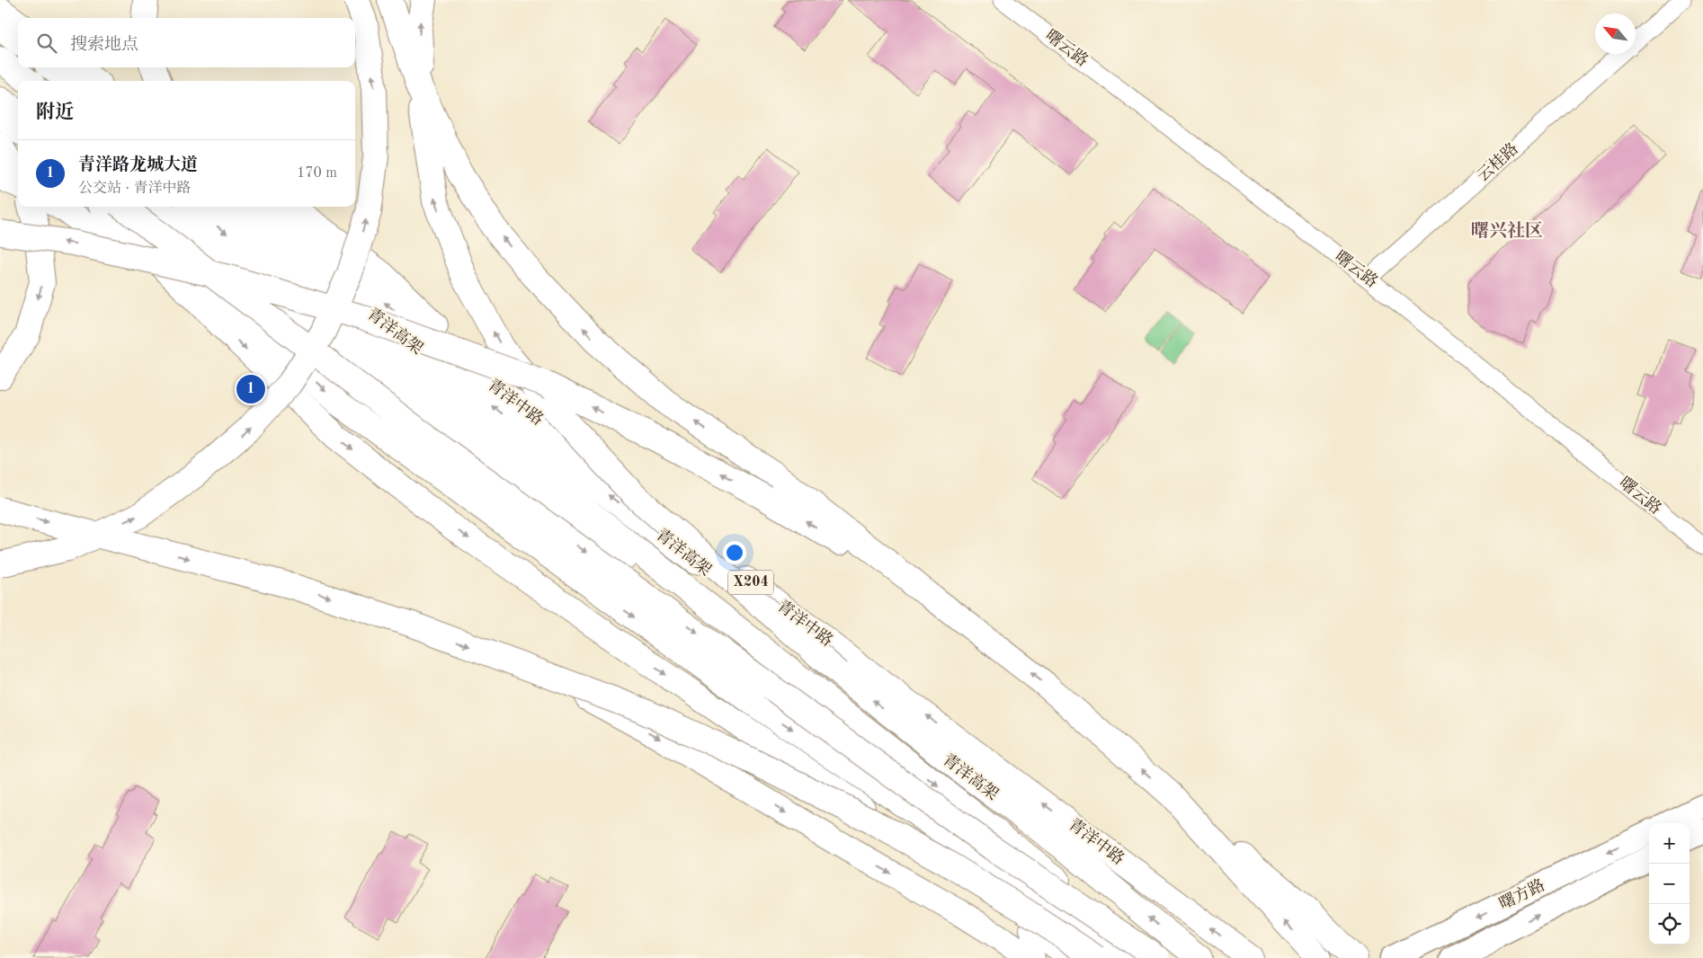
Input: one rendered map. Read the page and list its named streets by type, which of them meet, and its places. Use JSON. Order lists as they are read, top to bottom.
{
  "streets": {
    "main road": ["青洋高架", "青洋中路", "X204"],
    "street": ["曙云路", "云桂路", "曙方路"]
  },
  "crossings": [
    ["曙云路", "云桂路"]
  ],
  "districts": ["曙兴社区"],
  "north": "top left",
  "page": {
    "search": "搜索地点",
    "heading": "附近",
    "list": [
      {
        "mark": "1",
        "name": "青洋路龙城大道",
        "note": "公交站 · 青洋中路",
        "value": "170 m"
      }
    ],
    "pins": "1",
    "map_buttons": ["+", "−"]
  }
}
